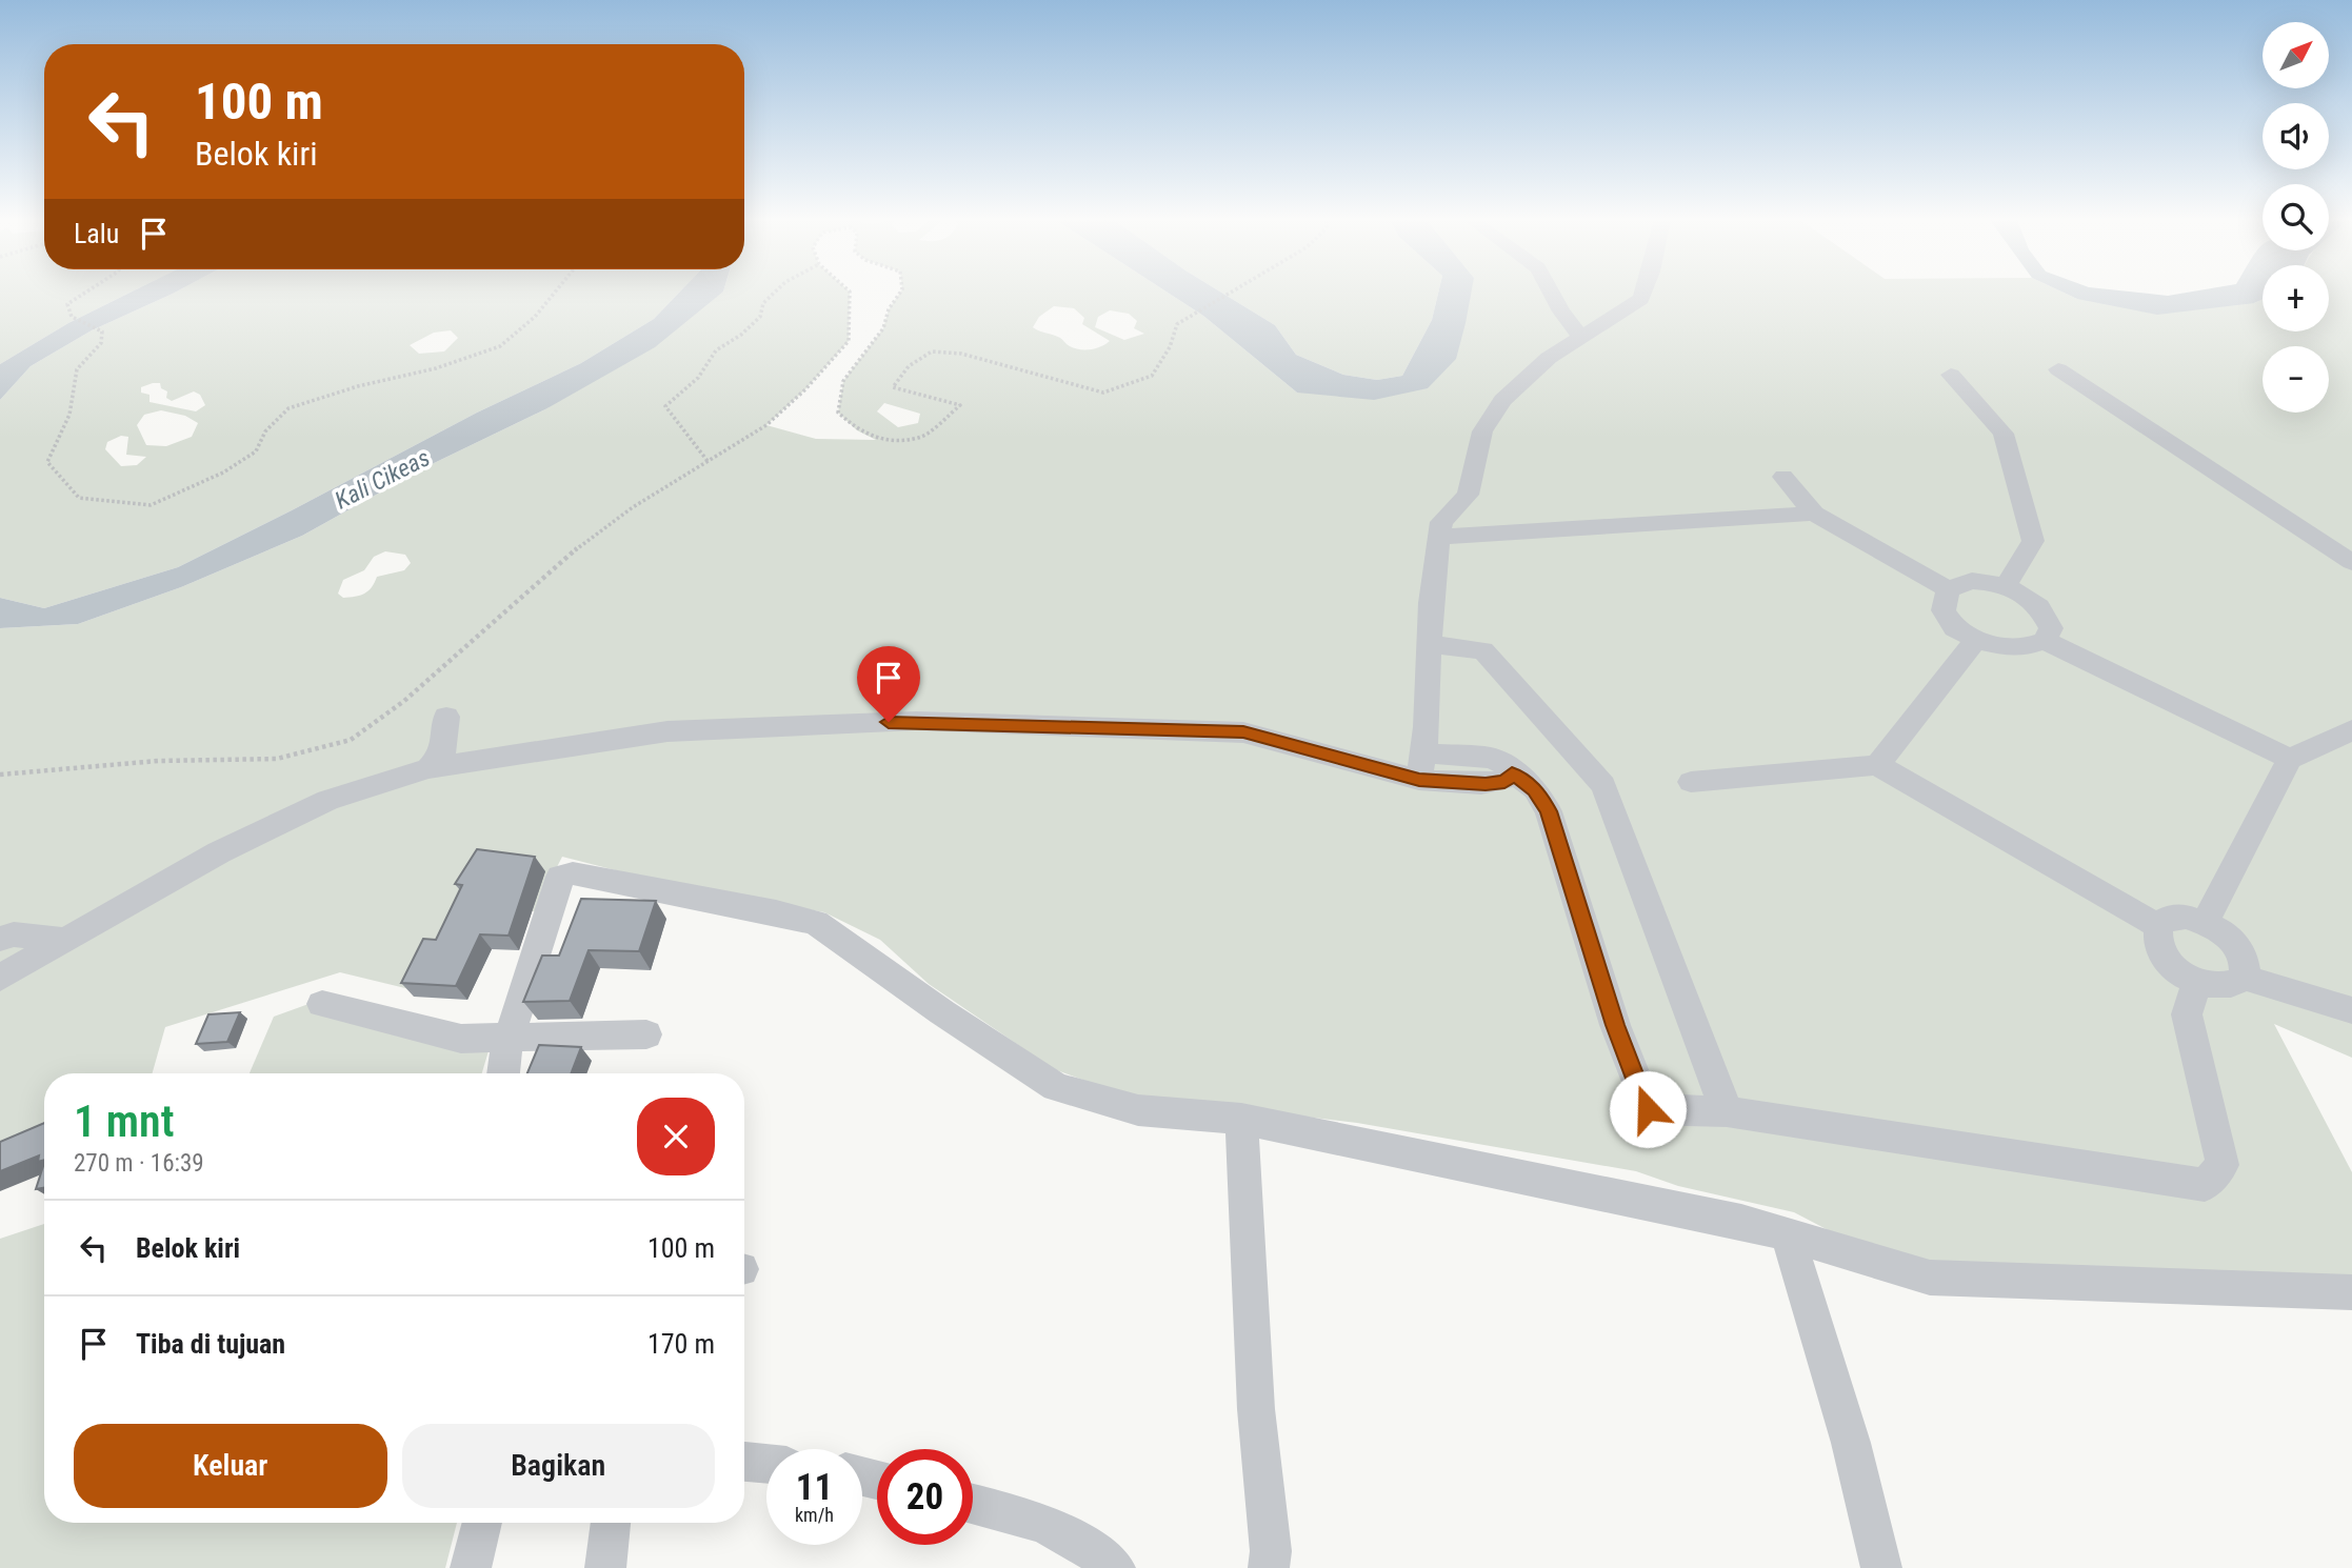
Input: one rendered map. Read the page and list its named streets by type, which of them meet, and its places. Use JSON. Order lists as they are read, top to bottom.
{
  "water": ["Kali Cikeas"],
  "north": "top right",
  "page": {
    "map_buttons": ["+", "−"],
    "turn": ["100 m", "Belok kiri"],
    "then": "Lalu",
    "heading": ["1 mnt", "270 m · 16:39"],
    "list": [
      {
        "name": "Belok kiri",
        "value": "100 m"
      },
      {
        "name": "Tiba di tujuan",
        "value": "170 m"
      }
    ],
    "buttons": ["Keluar", "Bagikan"],
    "speed": "11 km/h",
    "limit": "20"
  }
}
